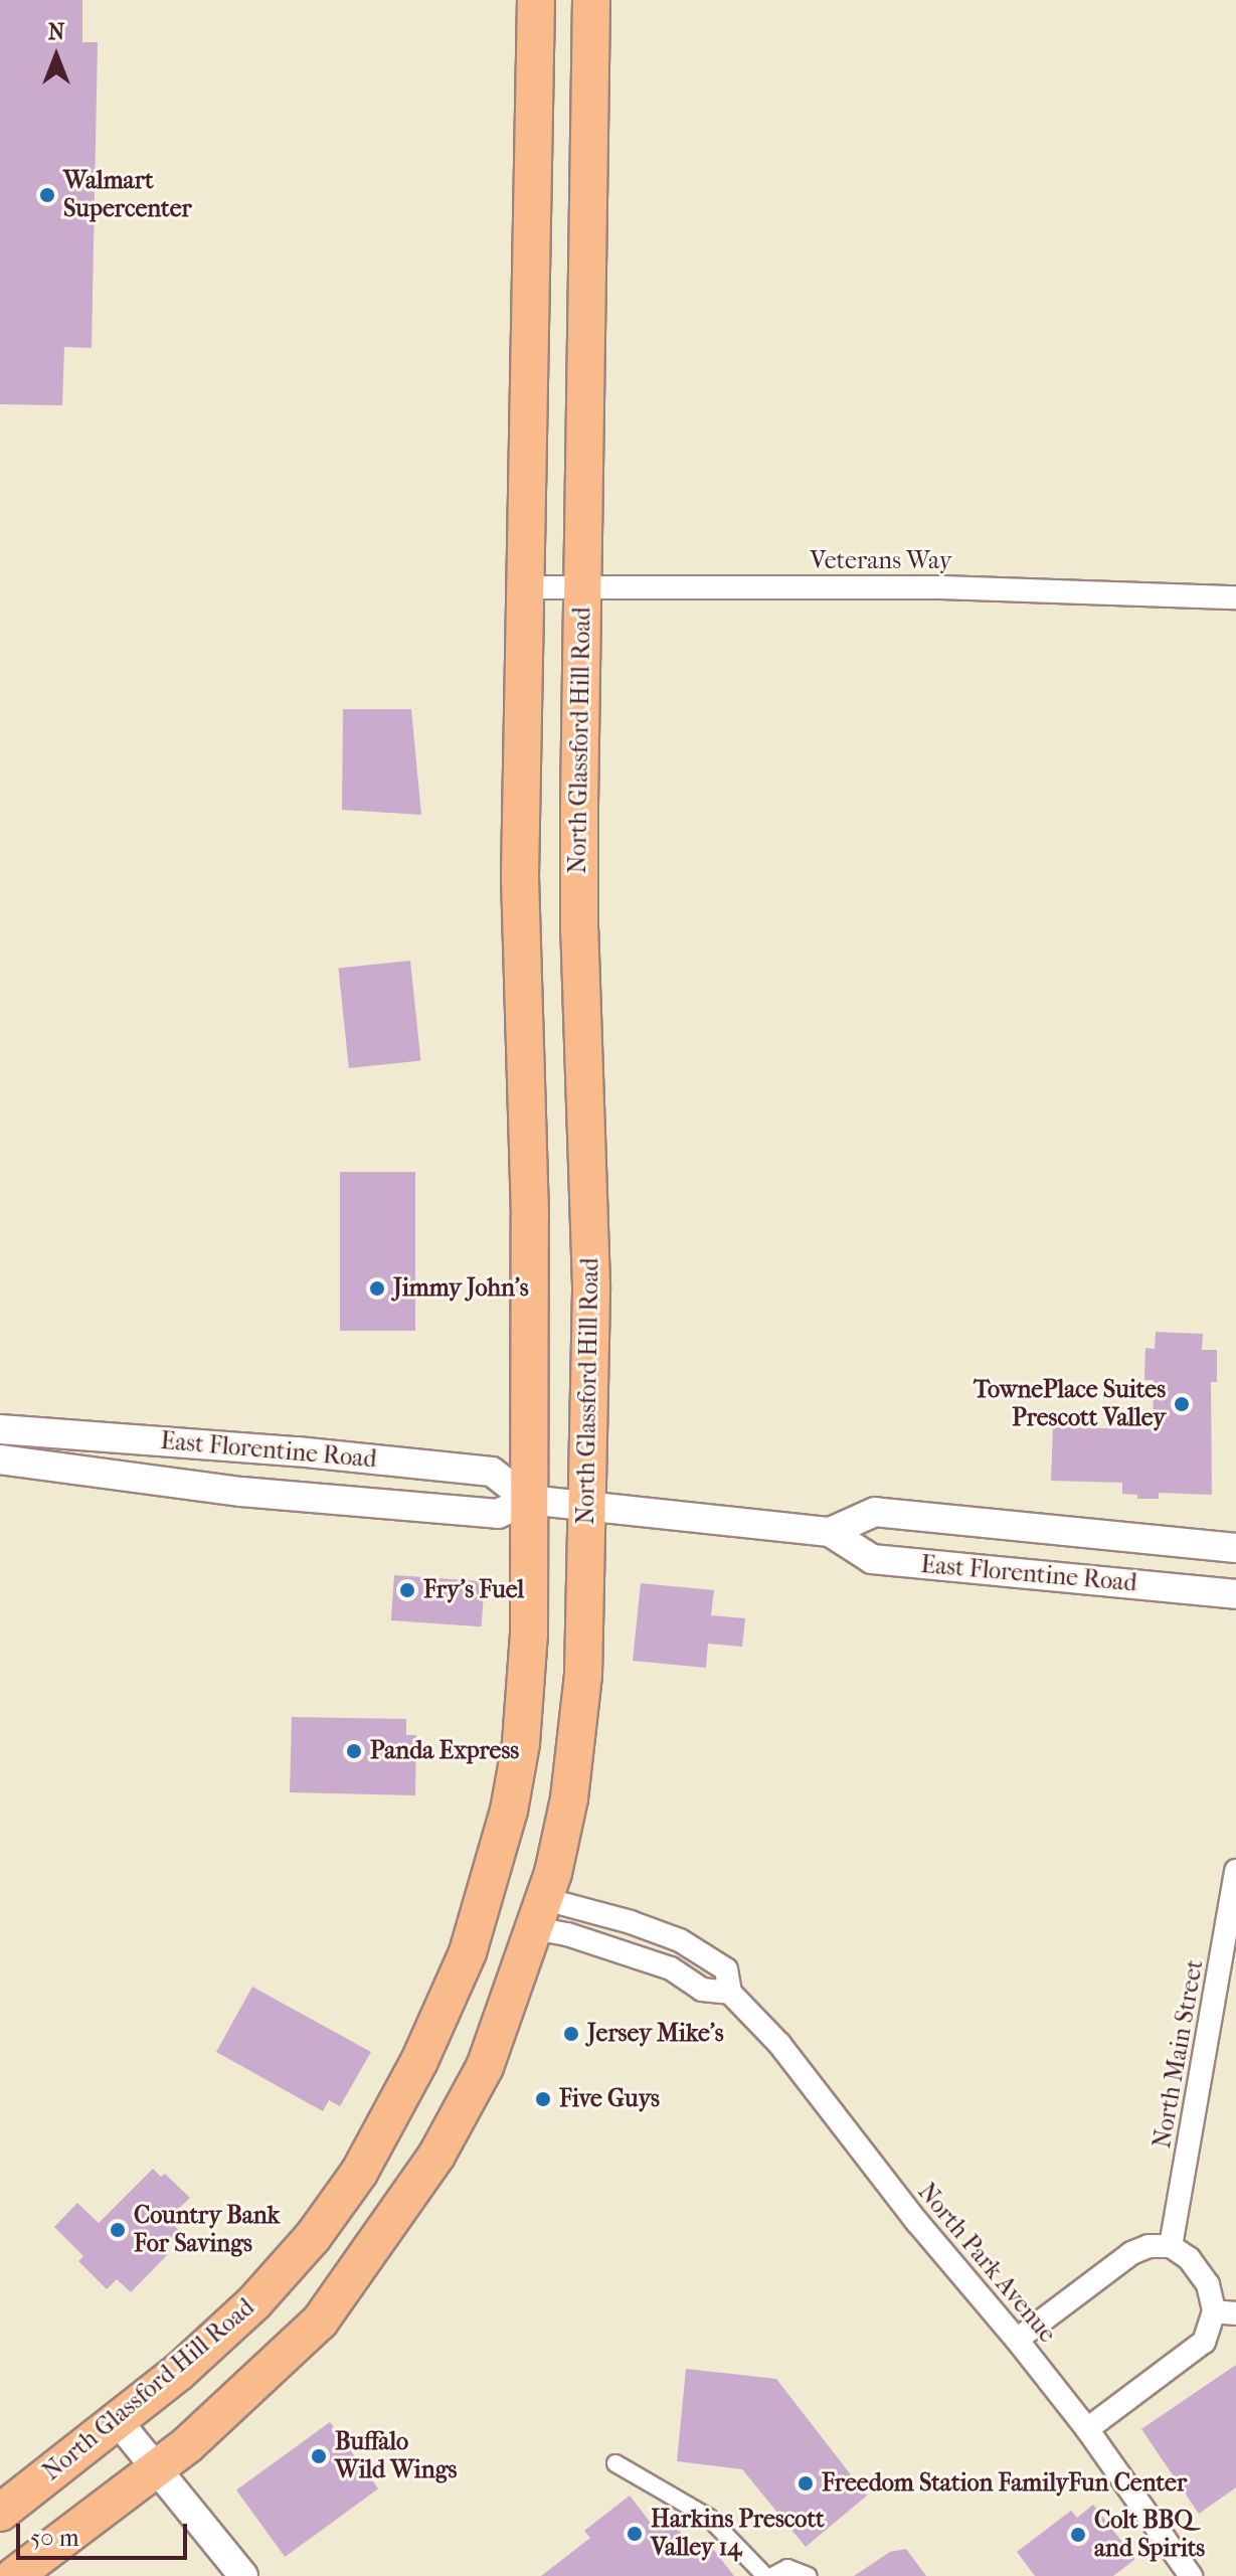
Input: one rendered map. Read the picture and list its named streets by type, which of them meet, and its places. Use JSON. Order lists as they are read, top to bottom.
{
  "streets": {
    "main road": ["North Glassford Hill Road"],
    "street": [
      "Veterans Way",
      "East Florentine Road",
      "North Main Street",
      "North Park Avenue"
    ]
  },
  "crossings": [
    ["Veterans Way", "North Glassford Hill Road"],
    ["North Glassford Hill Road", "East Florentine Road"],
    ["North Glassford Hill Road", "North Park Avenue"]
  ],
  "places": [
    "Walmart Supercenter",
    "Jimmy John's",
    "TownePlace Suites Prescott Valley",
    "Fry's Fuel",
    "Panda Express",
    "Jersey Mike's",
    "Five Guys",
    "Country Bank For Savings",
    "Buffalo Wild Wings",
    "Freedom Station FamilyFun Center",
    "Harkins Prescott Valley 14",
    "Colt BBQ and Spirits"
  ],
  "scale_bar": "50 m",
  "north": "top"
}
